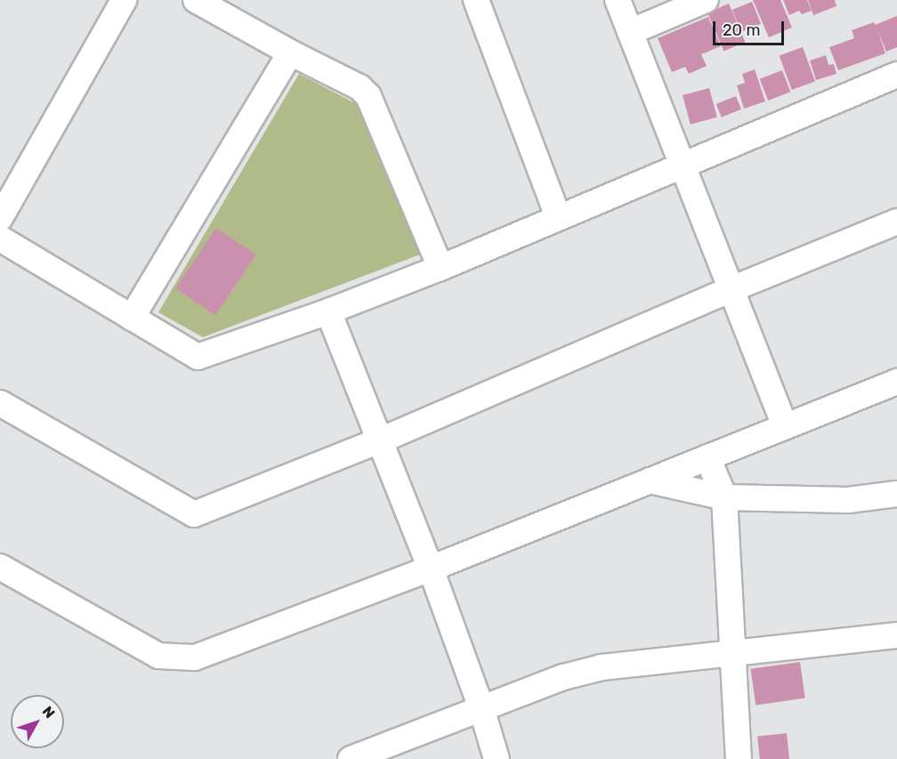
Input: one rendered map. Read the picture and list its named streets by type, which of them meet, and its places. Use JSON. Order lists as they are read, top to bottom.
{
  "scale_bar": "20 m",
  "north": "top right"
}
